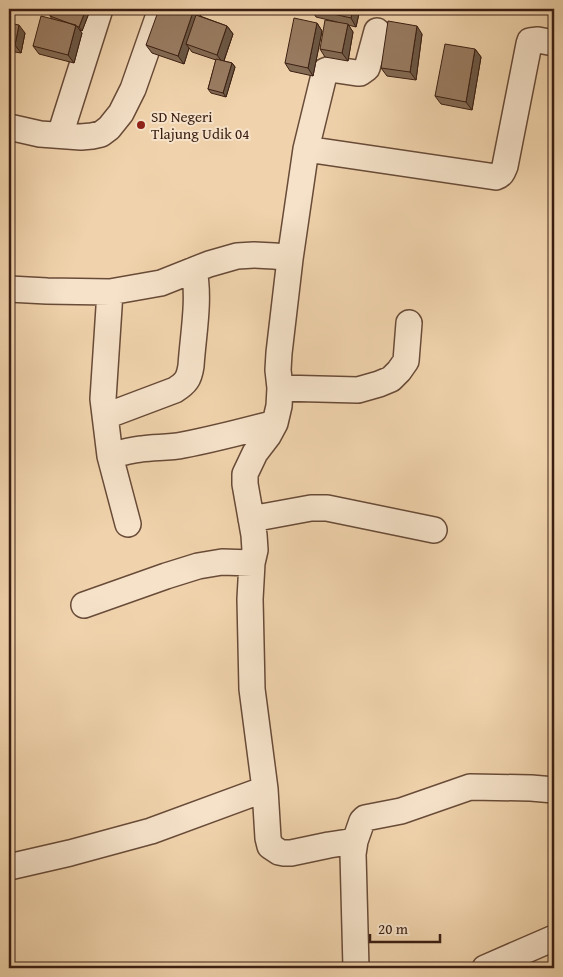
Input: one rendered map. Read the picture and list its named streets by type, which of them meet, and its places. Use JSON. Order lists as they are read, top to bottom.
{
  "places": ["SD Negeri Tlajung Udik 04"],
  "scale_bar": "20 m"
}
